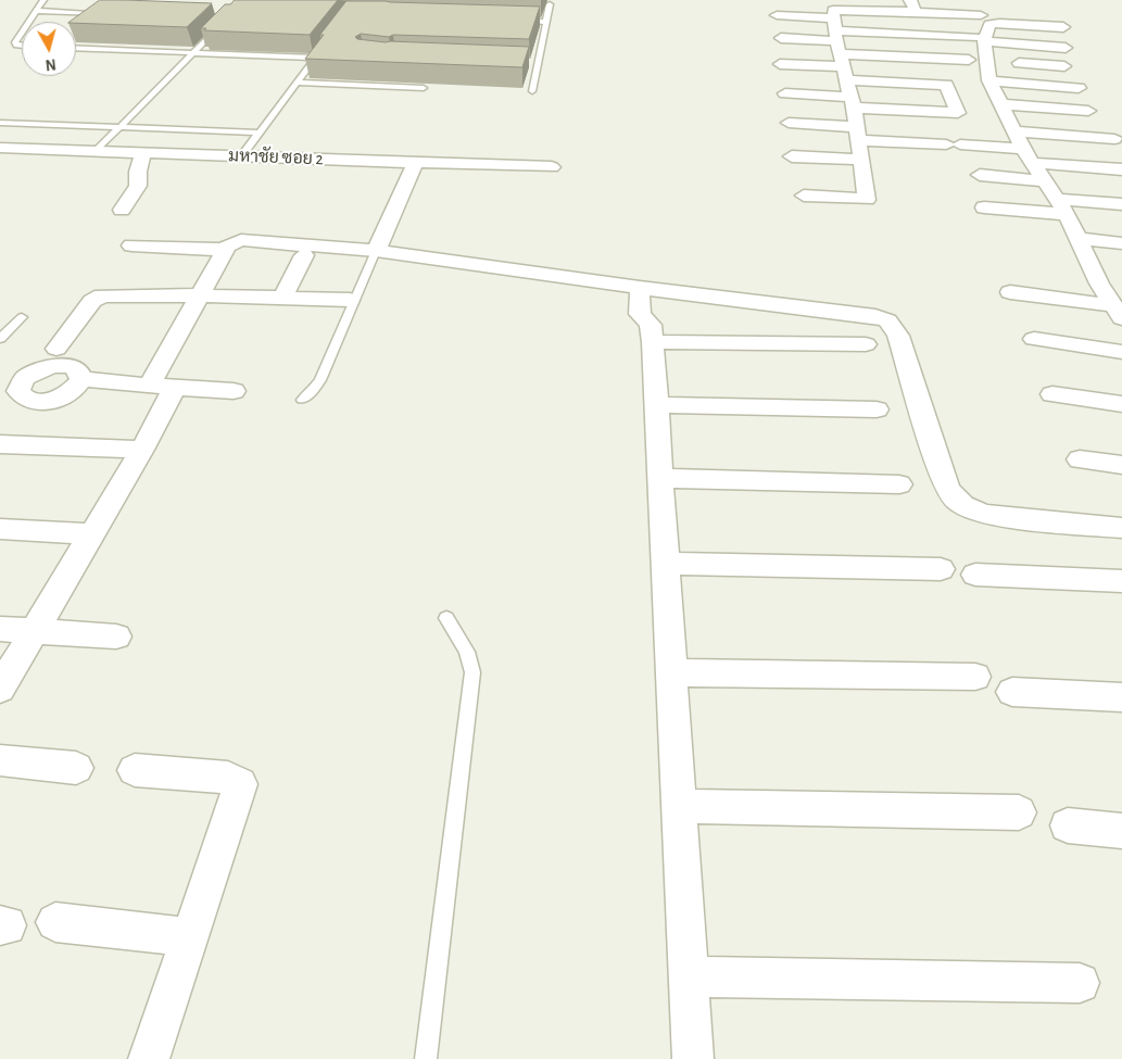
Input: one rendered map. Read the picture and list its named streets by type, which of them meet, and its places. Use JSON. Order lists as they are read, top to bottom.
{
  "streets": {
    "street": ["มหาชัย ซอย 2"]
  },
  "north": "bottom"
}
